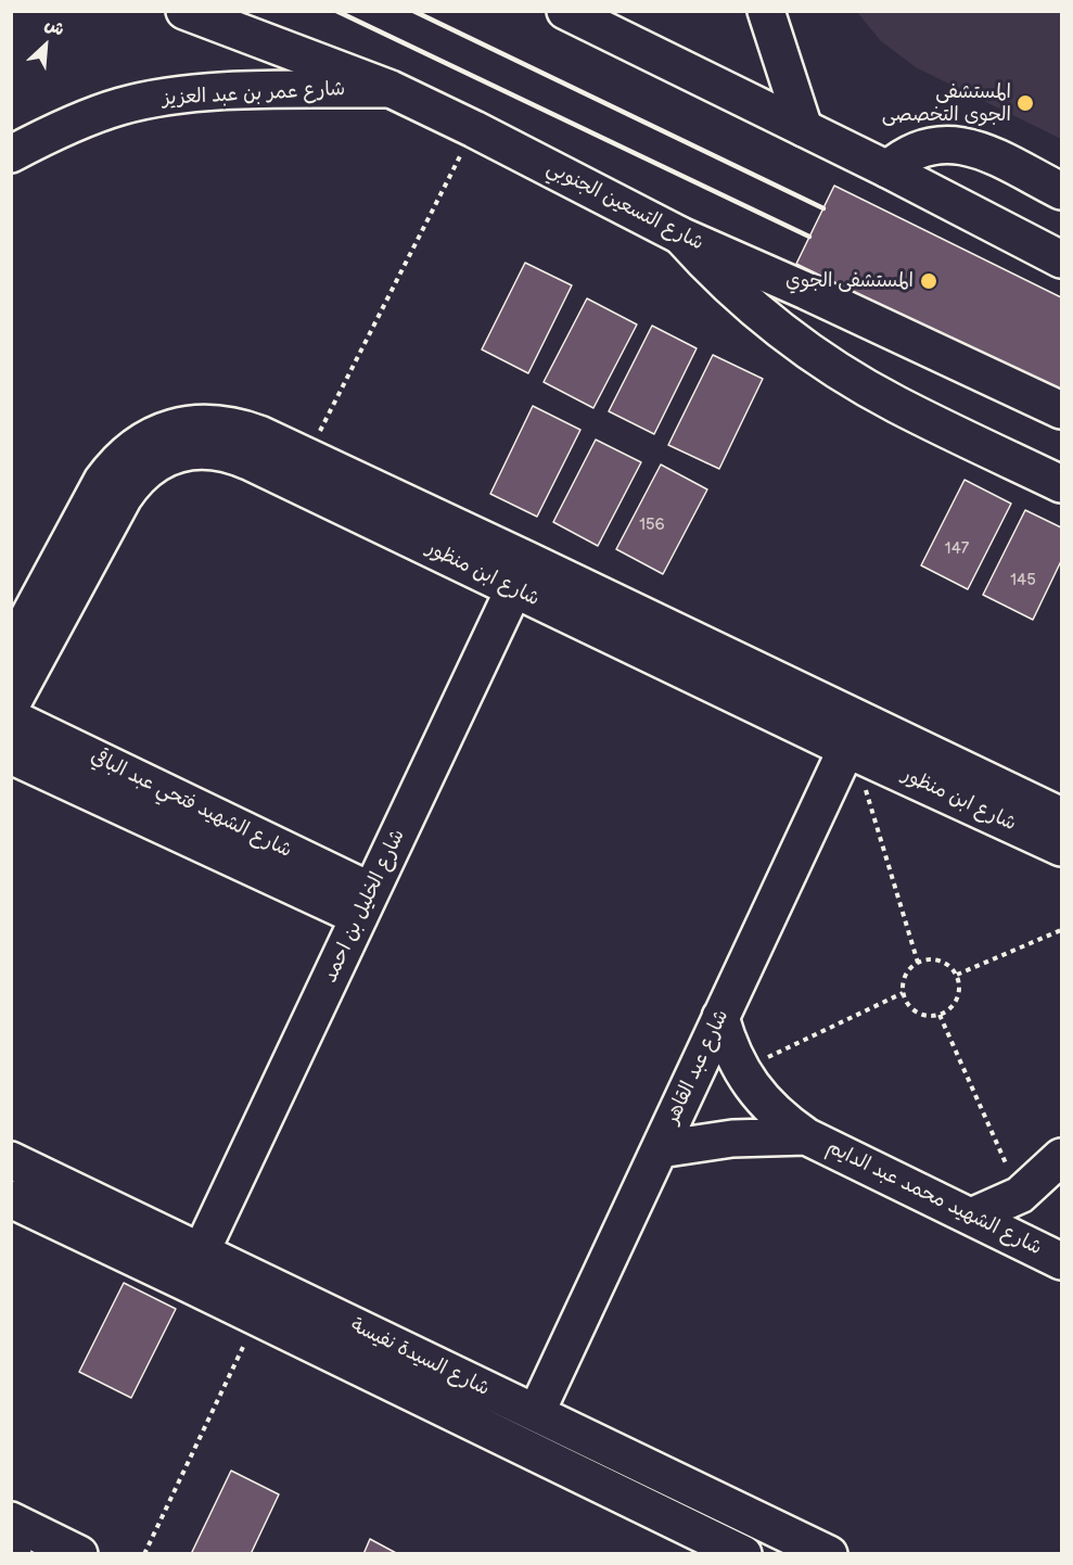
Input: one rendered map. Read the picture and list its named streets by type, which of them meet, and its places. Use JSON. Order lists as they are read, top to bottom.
{
  "streets": {
    "main road": [
      "شارع عمر بن عبد العزيز",
      "شارع التسعين الجنوبي",
      "شارع ابن منظور",
      "شارع الشهيد فتحي عبد الباقي",
      "شارع الخليل بن احمد",
      "شارع عبد القاهر",
      "شارع الشهيد محمد عبد الدايم",
      "شارع السيدة نفيسة"
    ]
  },
  "crossings": [
    ["شارع عمر بن عبد العزيز", "شارع التسعين الجنوبي"],
    ["شارع ابن منظور", "شارع الخليل بن احمد"],
    ["شارع ابن منظور", "شارع عبد القاهر"],
    ["شارع الشهيد فتحي عبد الباقي", "شارع الخليل بن احمد"],
    ["شارع الخليل بن احمد", "شارع السيدة نفيسة"],
    ["شارع عبد القاهر", "شارع الشهيد محمد عبد الدايم"],
    ["شارع عبد القاهر", "شارع السيدة نفيسة"]
  ],
  "places": ["المستشفى الجوى التخصصى", "المستشفى الجوي"],
  "house_numbers": ["156", "147", "145"],
  "north": "top right"
}
